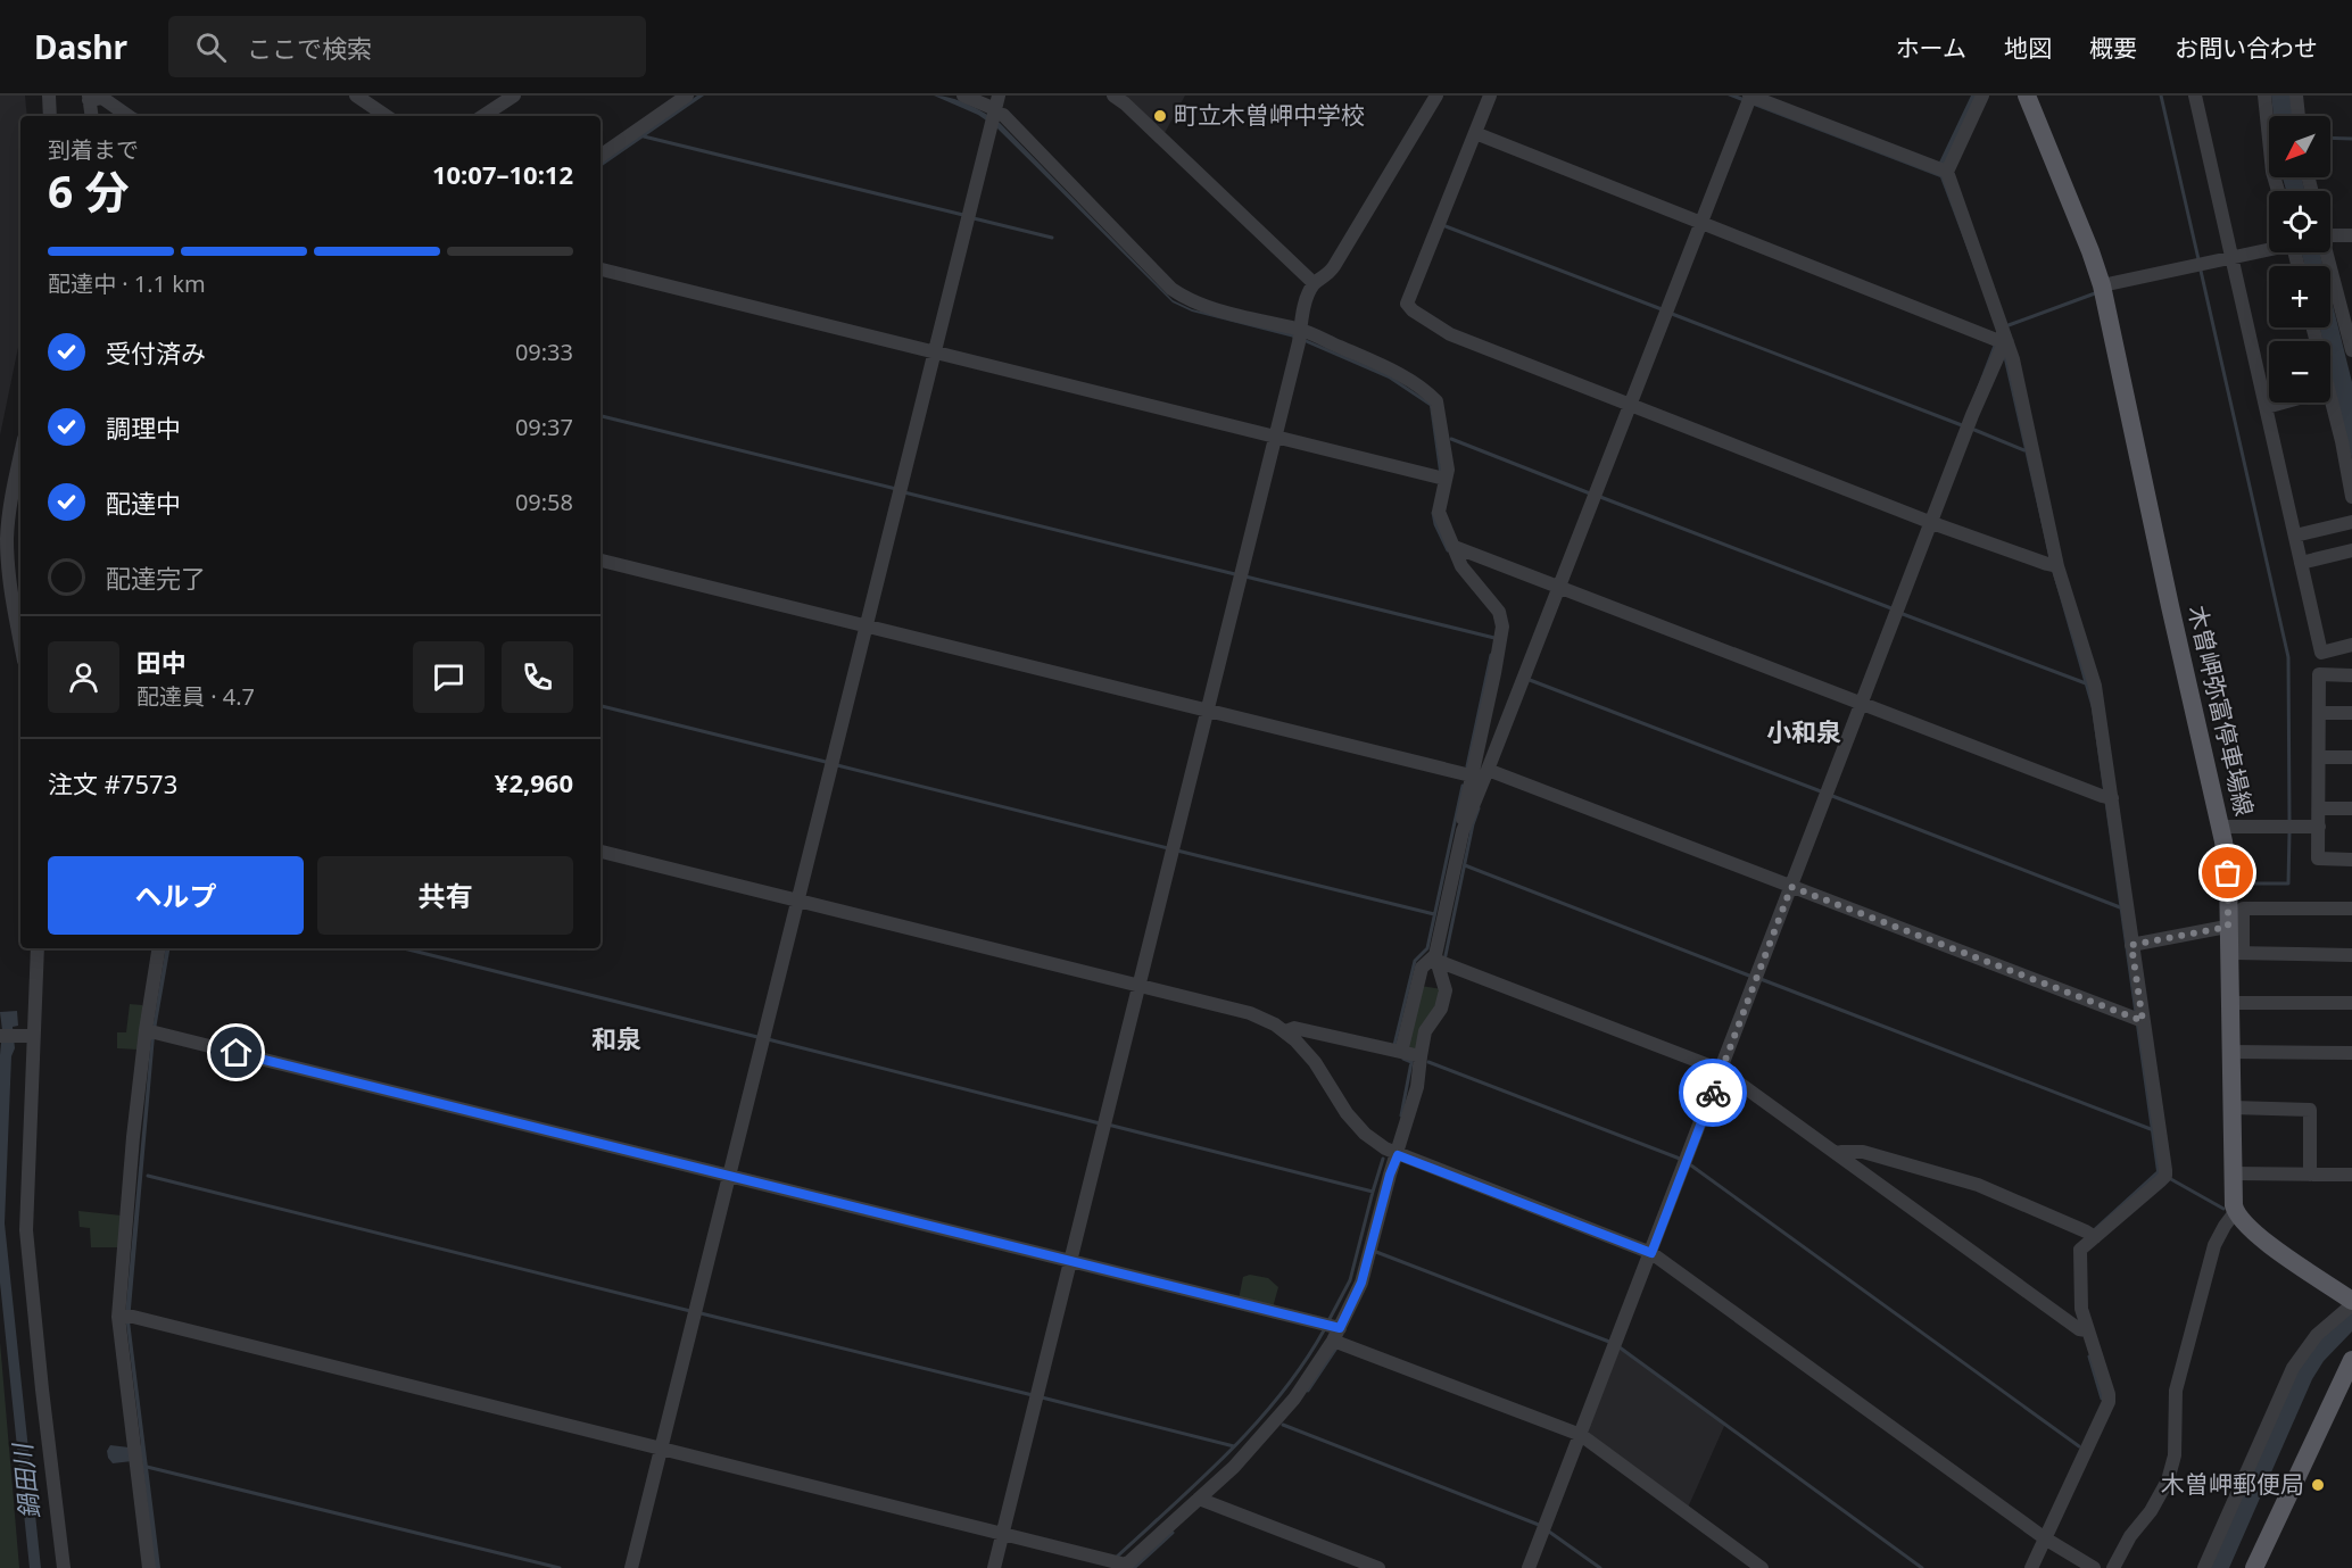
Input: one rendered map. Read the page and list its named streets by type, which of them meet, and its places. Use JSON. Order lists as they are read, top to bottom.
{
  "streets": {
    "main road": ["木曽岬弥富停車場線"]
  },
  "districts": ["小和泉", "和泉"],
  "water": ["鍋田川"],
  "places": ["町立木曽岬中学校", "木曽岬郵便局"],
  "north": "bottom left",
  "page": {
    "header": "Dashr",
    "search": "ここで検索",
    "nav": [
      "ホーム",
      "地図",
      "概要",
      "お問い合わせ"
    ],
    "map_buttons": ["+", "−"],
    "heading": ["6 分", "到着まで", "10:07–10:12"],
    "panel": [
      "田中",
      "配達員 · 4.7",
      "注文 #7573",
      "¥2,960"
    ],
    "bar": "配達中 · 1.1 km",
    "list": [
      ["受付済み", "09:33"],
      ["調理中", "09:37"],
      ["配達中", "09:58"],
      "配達完了"
    ],
    "buttons": ["ヘルプ", "共有"]
  }
}
